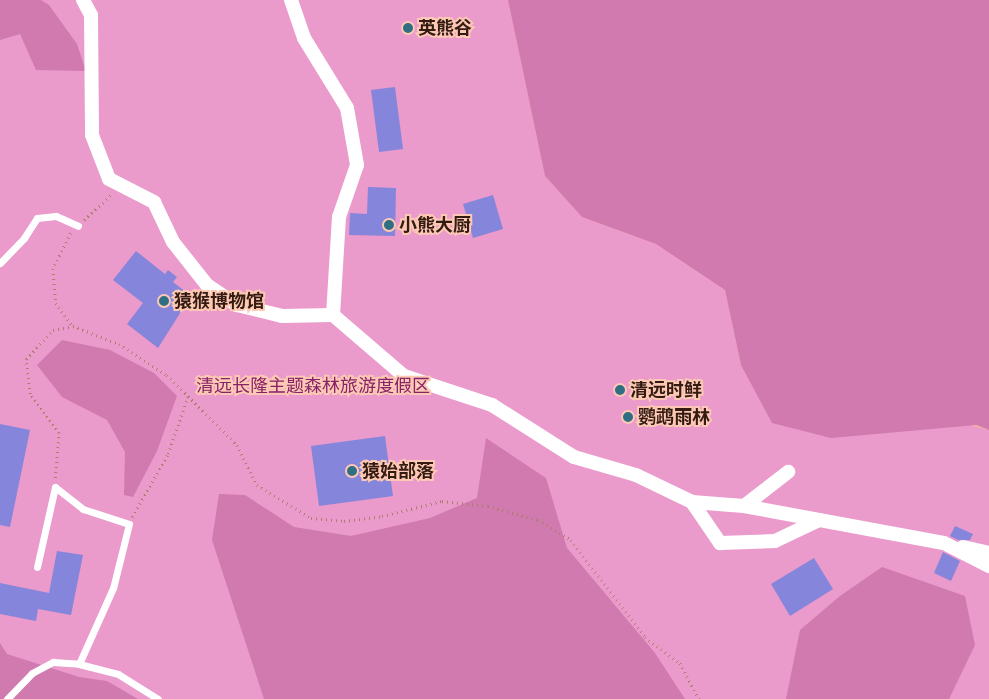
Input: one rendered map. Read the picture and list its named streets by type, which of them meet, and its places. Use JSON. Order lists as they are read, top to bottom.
{
  "parks": ["清远长隆主题森林旅游度假区"],
  "places": [
    "英熊谷",
    "小熊大厨",
    "猿猴博物馆",
    "清远时鲜",
    "鹦鹉雨林",
    "猿始部落"
  ]
}
